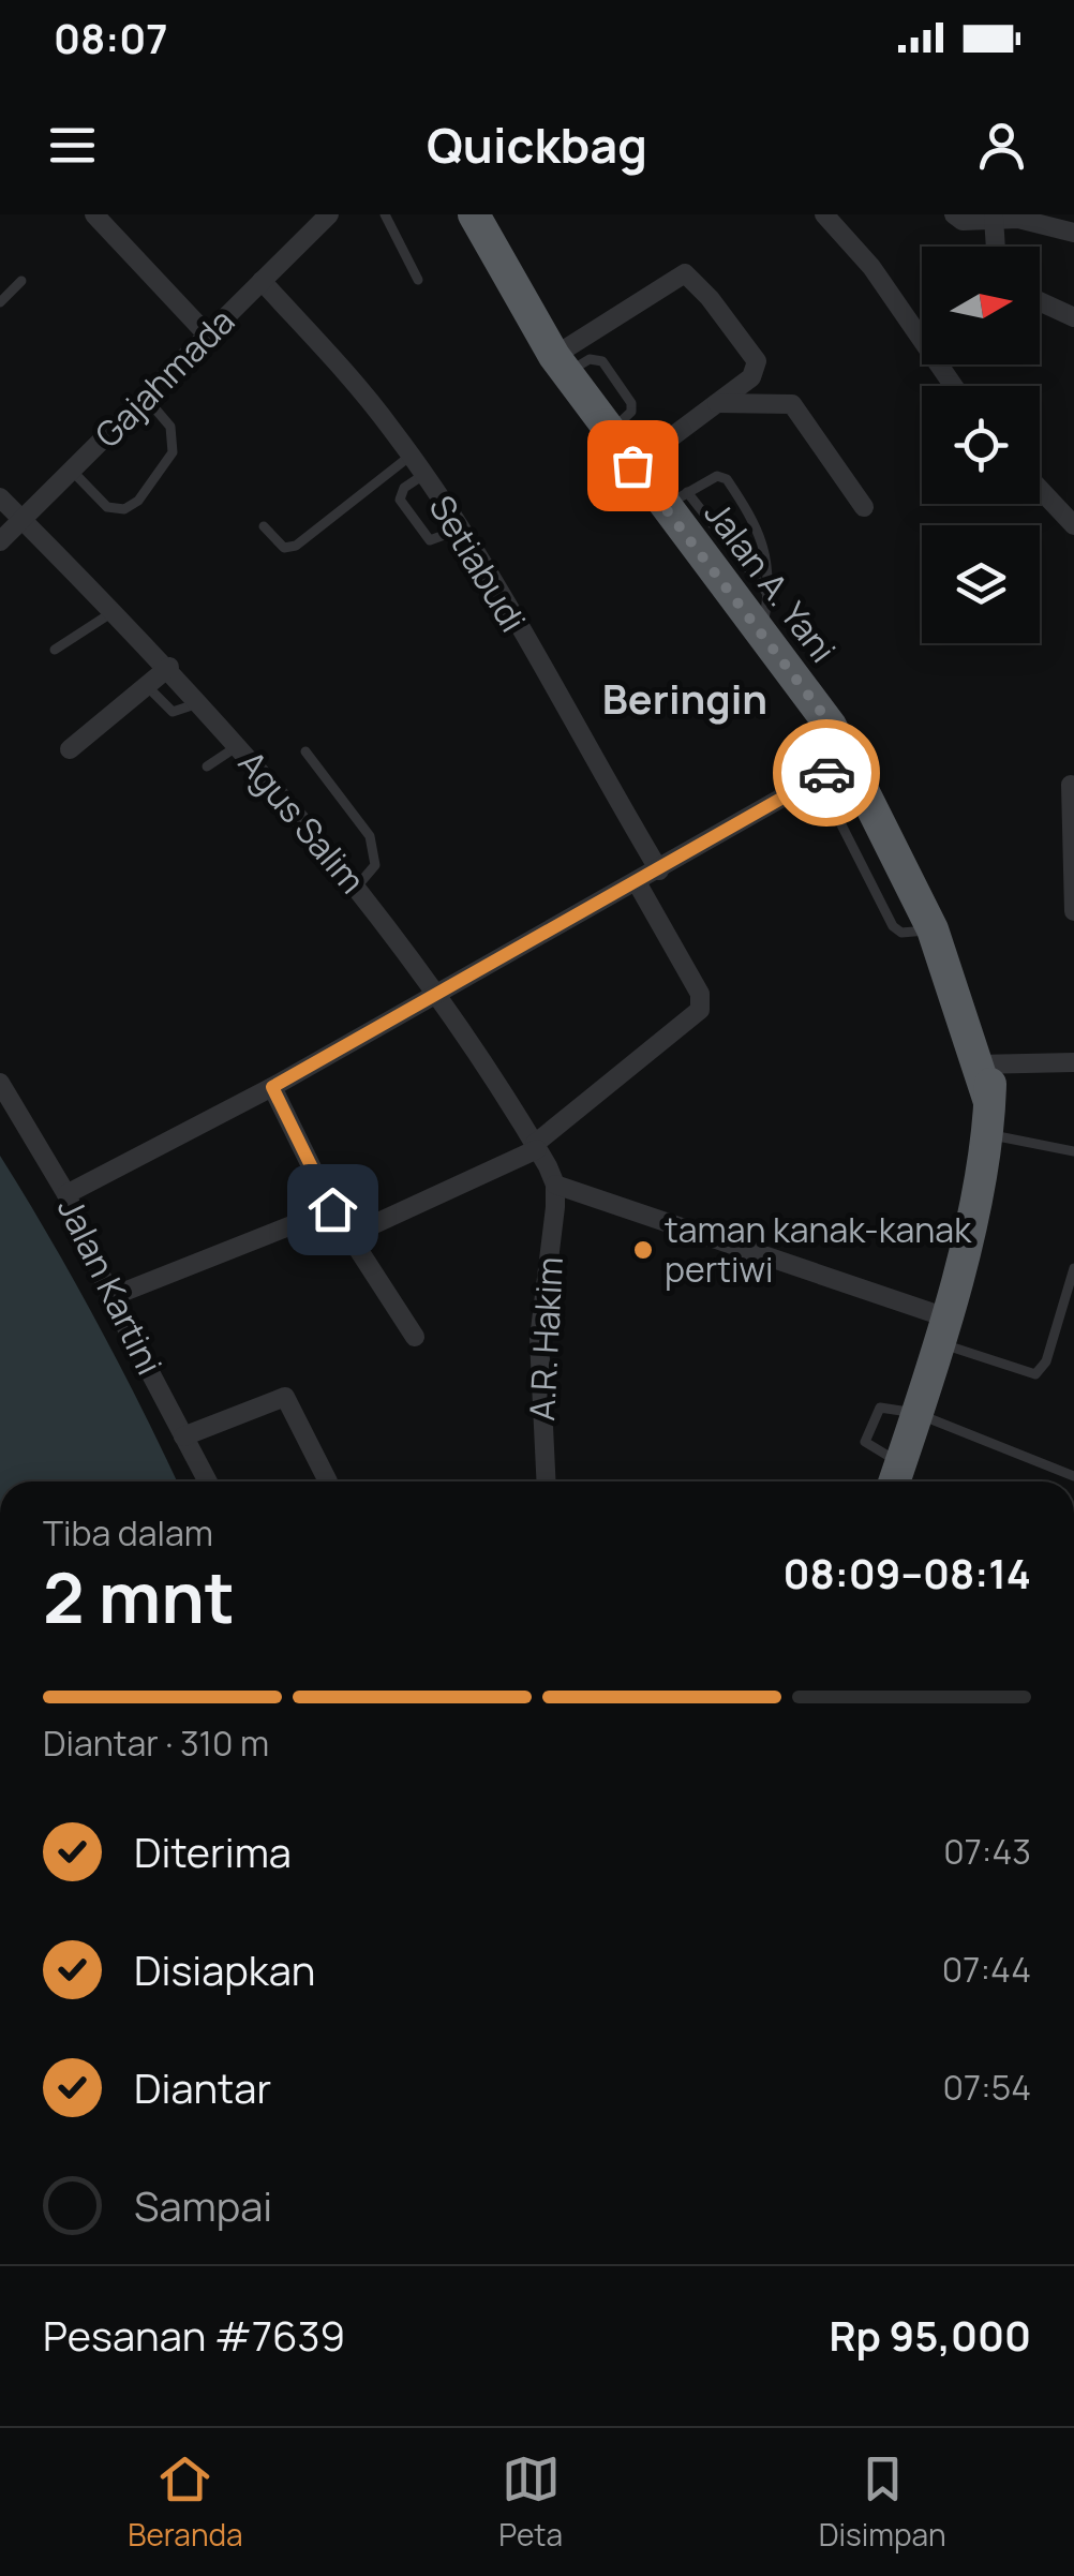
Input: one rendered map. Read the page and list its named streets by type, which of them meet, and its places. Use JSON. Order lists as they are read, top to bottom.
{
  "streets": {
    "highway": ["Jalan A. Yani"],
    "street": [
      "Gajahmada",
      "Setiabudi",
      "Agus Salim",
      "Jalan Kartini",
      "A.R. Hakim"
    ]
  },
  "crossings": [
    ["Gajahmada", "Setiabudi"],
    ["Gajahmada", "Agus Salim"],
    ["Agus Salim", "A.R. Hakim"]
  ],
  "districts": ["Beringin"],
  "places": ["taman kanak-kanak pertiwi"],
  "north": "right",
  "page": {
    "status": "08:07",
    "header": "Quickbag",
    "heading": ["2 mnt", "Tiba dalam", "08:09–08:14"],
    "panel": ["Pesanan #7639", "Rp 95,000"],
    "bar": "Diantar · 310 m",
    "list": [
      ["Diterima", "07:43"],
      ["Disiapkan", "07:44"],
      ["Diantar", "07:54"],
      "Sampai"
    ],
    "tabs": ["Beranda", "Peta", "Disimpan"]
  }
}
